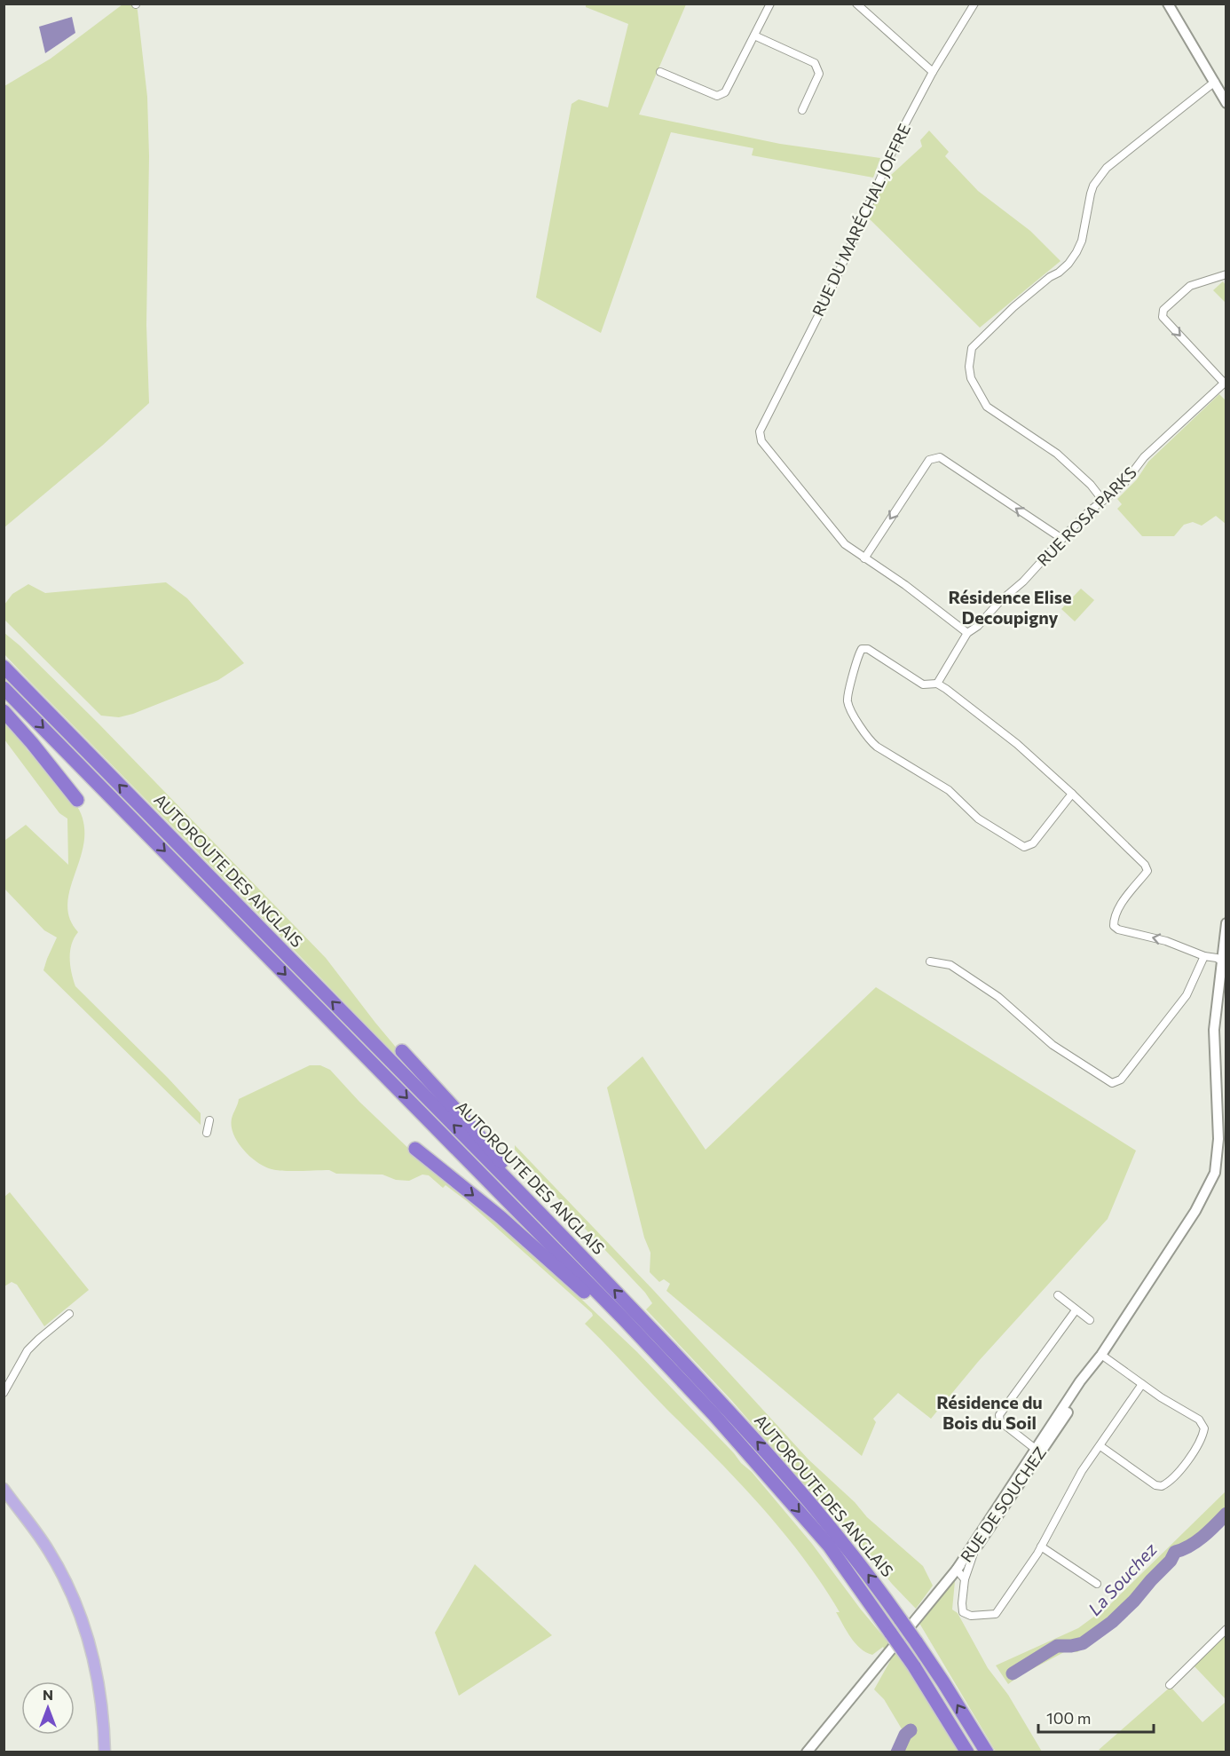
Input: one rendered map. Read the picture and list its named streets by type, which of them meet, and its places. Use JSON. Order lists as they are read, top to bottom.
{
  "streets": {
    "highway": ["AUTOROUTE DES ANGLAIS"],
    "main road": ["RUE DE SOUCHEZ"],
    "street": ["RUE DU MARÉCHAL JOFFRE", "RUE ROSA PARKS"]
  },
  "districts": ["Résidence Elise Decoupigny", "Résidence du Bois du Soil"],
  "water": ["La Souchez"],
  "scale_bar": "100 m",
  "north": "top"
}
